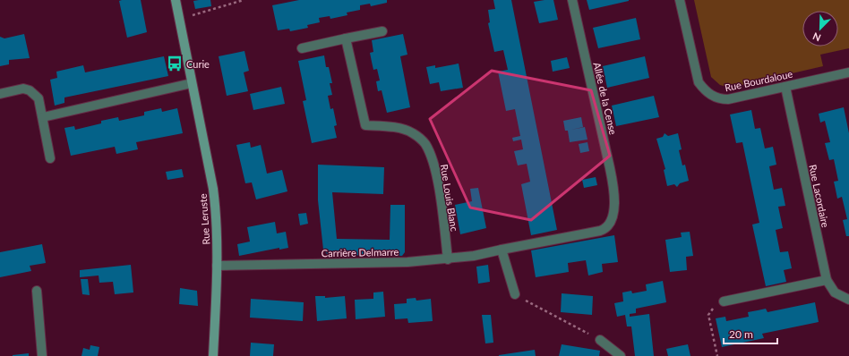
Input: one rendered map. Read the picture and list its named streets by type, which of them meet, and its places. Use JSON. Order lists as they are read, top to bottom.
{
  "streets": {
    "street": [
      "Rue Bourdaloue",
      "Allée de la Cense",
      "Rue Lacordaire",
      "Rue Louis Blanc",
      "Rue Leruste",
      "Carrière Delmarre"
    ]
  },
  "crossings": [
    ["Rue Bourdaloue", "Rue Lacordaire"],
    ["Allée de la Cense", "Carrière Delmarre"],
    ["Rue Louis Blanc", "Carrière Delmarre"],
    ["Rue Leruste", "Carrière Delmarre"]
  ],
  "places": {
    "bus stop": ["Curie"]
  },
  "scale_bar": "20 m",
  "north": "bottom left"
}
